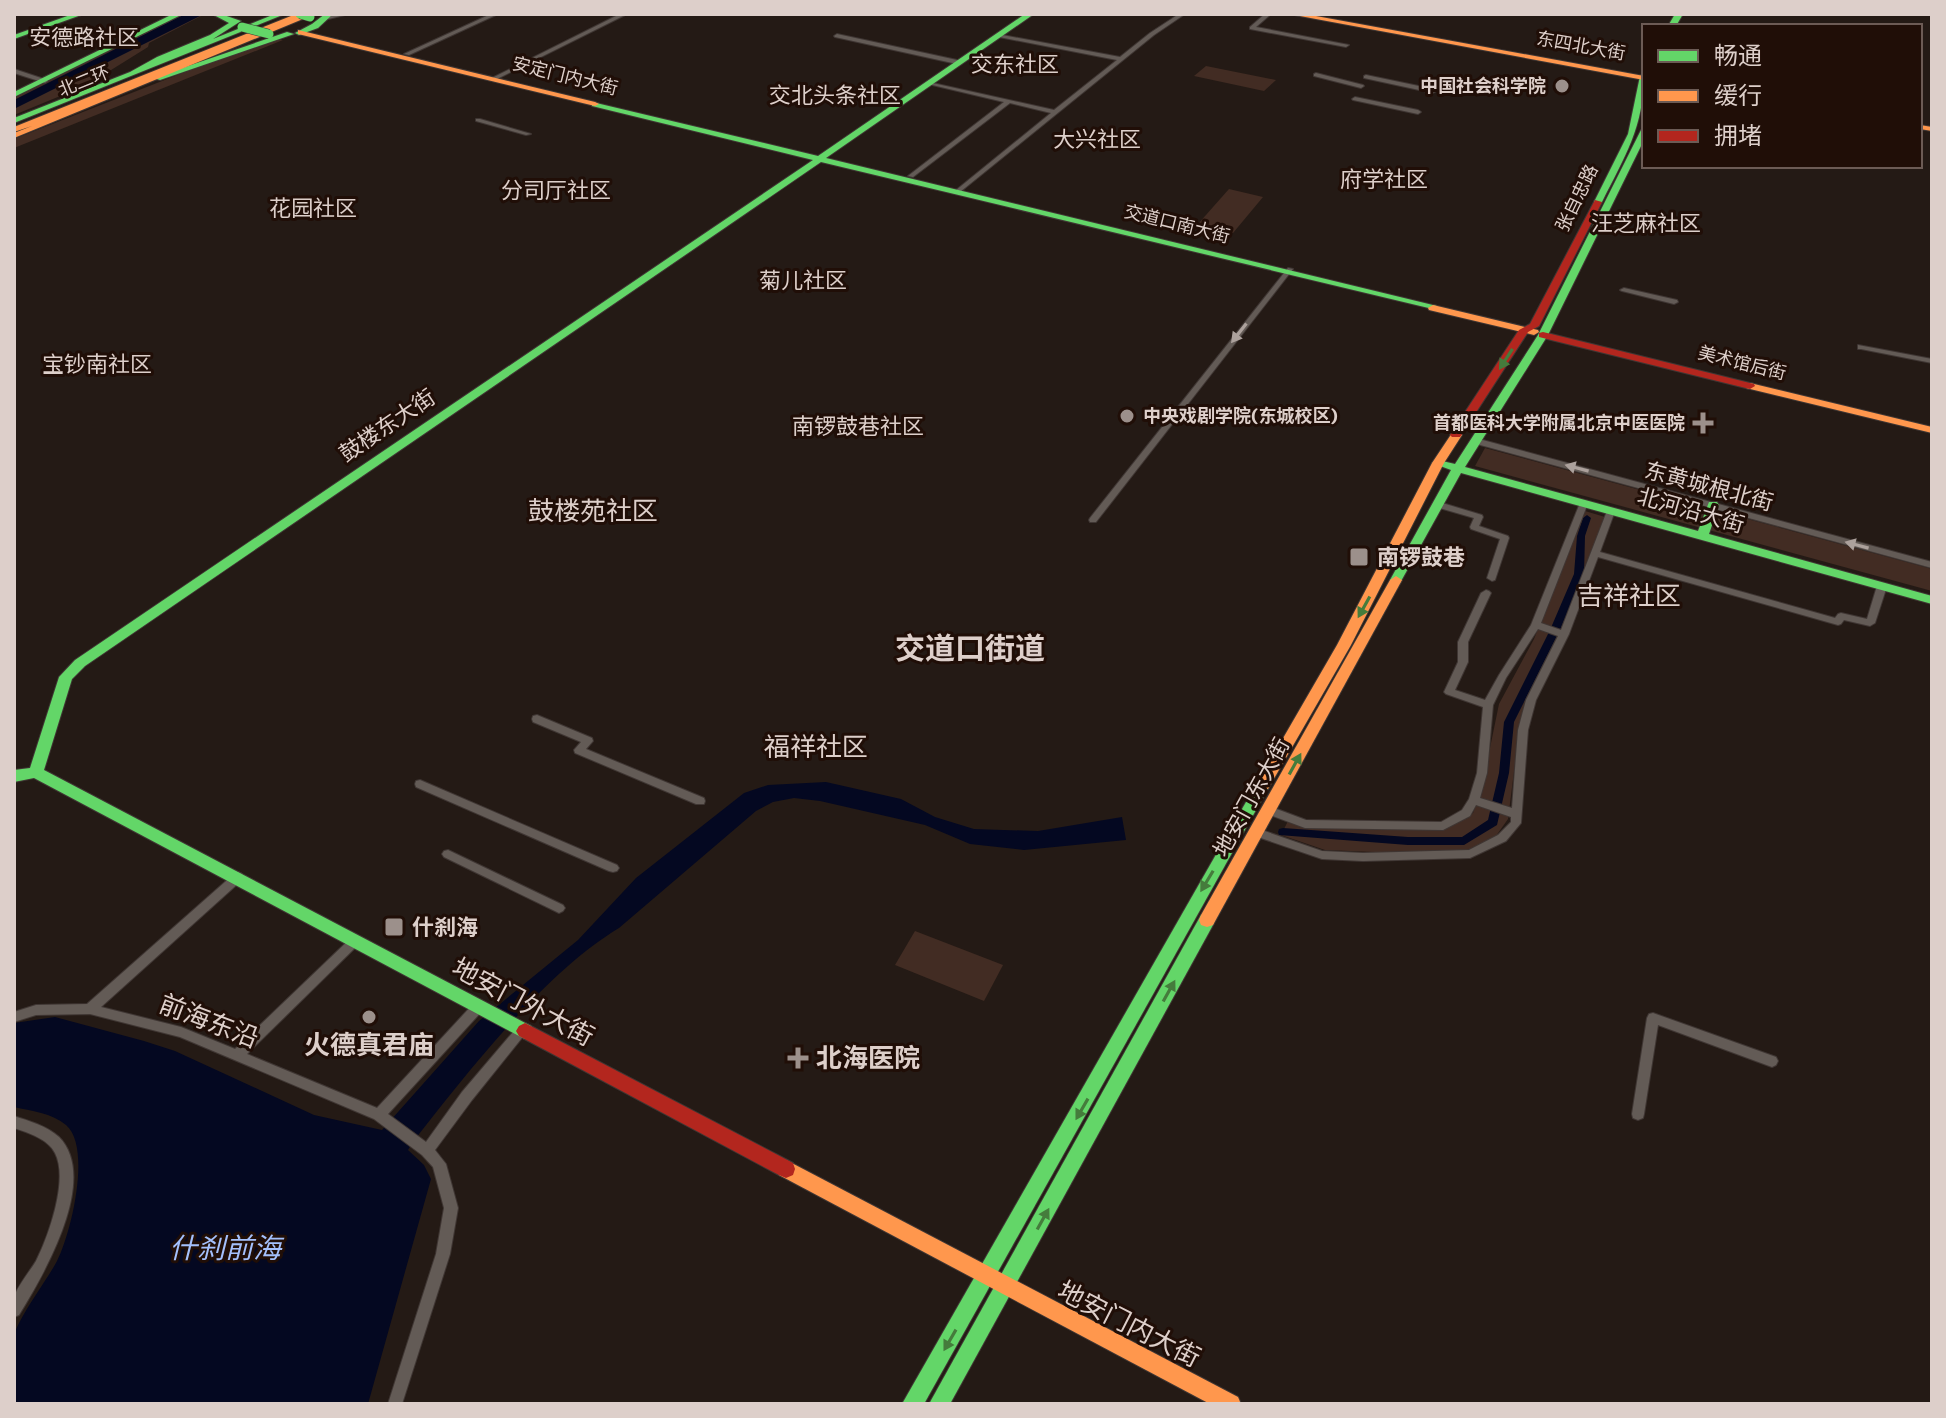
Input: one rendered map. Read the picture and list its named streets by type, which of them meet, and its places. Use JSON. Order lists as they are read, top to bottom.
{
  "streets": {
    "main road": [
      "东四北大街",
      "安定门内大街",
      "北二环",
      "张自忠路",
      "交道口南大街",
      "美术馆后街",
      "鼓楼东大街",
      "北河沿大街",
      "地安门东大街",
      "地安门外大街",
      "地安门内大街"
    ],
    "street": ["东黄城根北街", "前海东沿"]
  },
  "crossings": [
    ["安定门内大街", "北二环"],
    ["安定门内大街", "交道口南大街"],
    ["安定门内大街", "鼓楼东大街"],
    ["张自忠路", "交道口南大街"],
    ["张自忠路", "美术馆后街"],
    ["张自忠路", "地安门东大街"],
    ["交道口南大街", "美术馆后街"],
    ["交道口南大街", "鼓楼东大街"],
    ["交道口南大街", "地安门东大街"],
    ["美术馆后街", "地安门东大街"],
    ["鼓楼东大街", "地安门外大街"],
    ["东黄城根北街", "地安门东大街"],
    ["北河沿大街", "地安门东大街"],
    ["地安门东大街", "地安门外大街"],
    ["地安门东大街", "地安门内大街"],
    ["地安门外大街", "地安门内大街"]
  ],
  "one_way": ["东黄城根北街"],
  "districts": [
    "安德路社区",
    "交东社区",
    "交北头条社区",
    "大兴社区",
    "府学社区",
    "分司厅社区",
    "花园社区",
    "汪芝麻社区",
    "菊儿社区",
    "宝钞南社区",
    "南锣鼓巷社区",
    "鼓楼苑社区",
    "吉祥社区",
    "交道口街道",
    "福祥社区"
  ],
  "water": ["什刹前海"],
  "places": {
    "other": ["中国社会科学院", "中央戏剧学院(东城校区)", "火德真君庙"],
    "health": ["首都医科大学附属北京中医医院", "北海医院"],
    "transit": ["南锣鼓巷", "什刹海"]
  },
  "legend": ["畅通", "缓行", "拥堵"]
}
